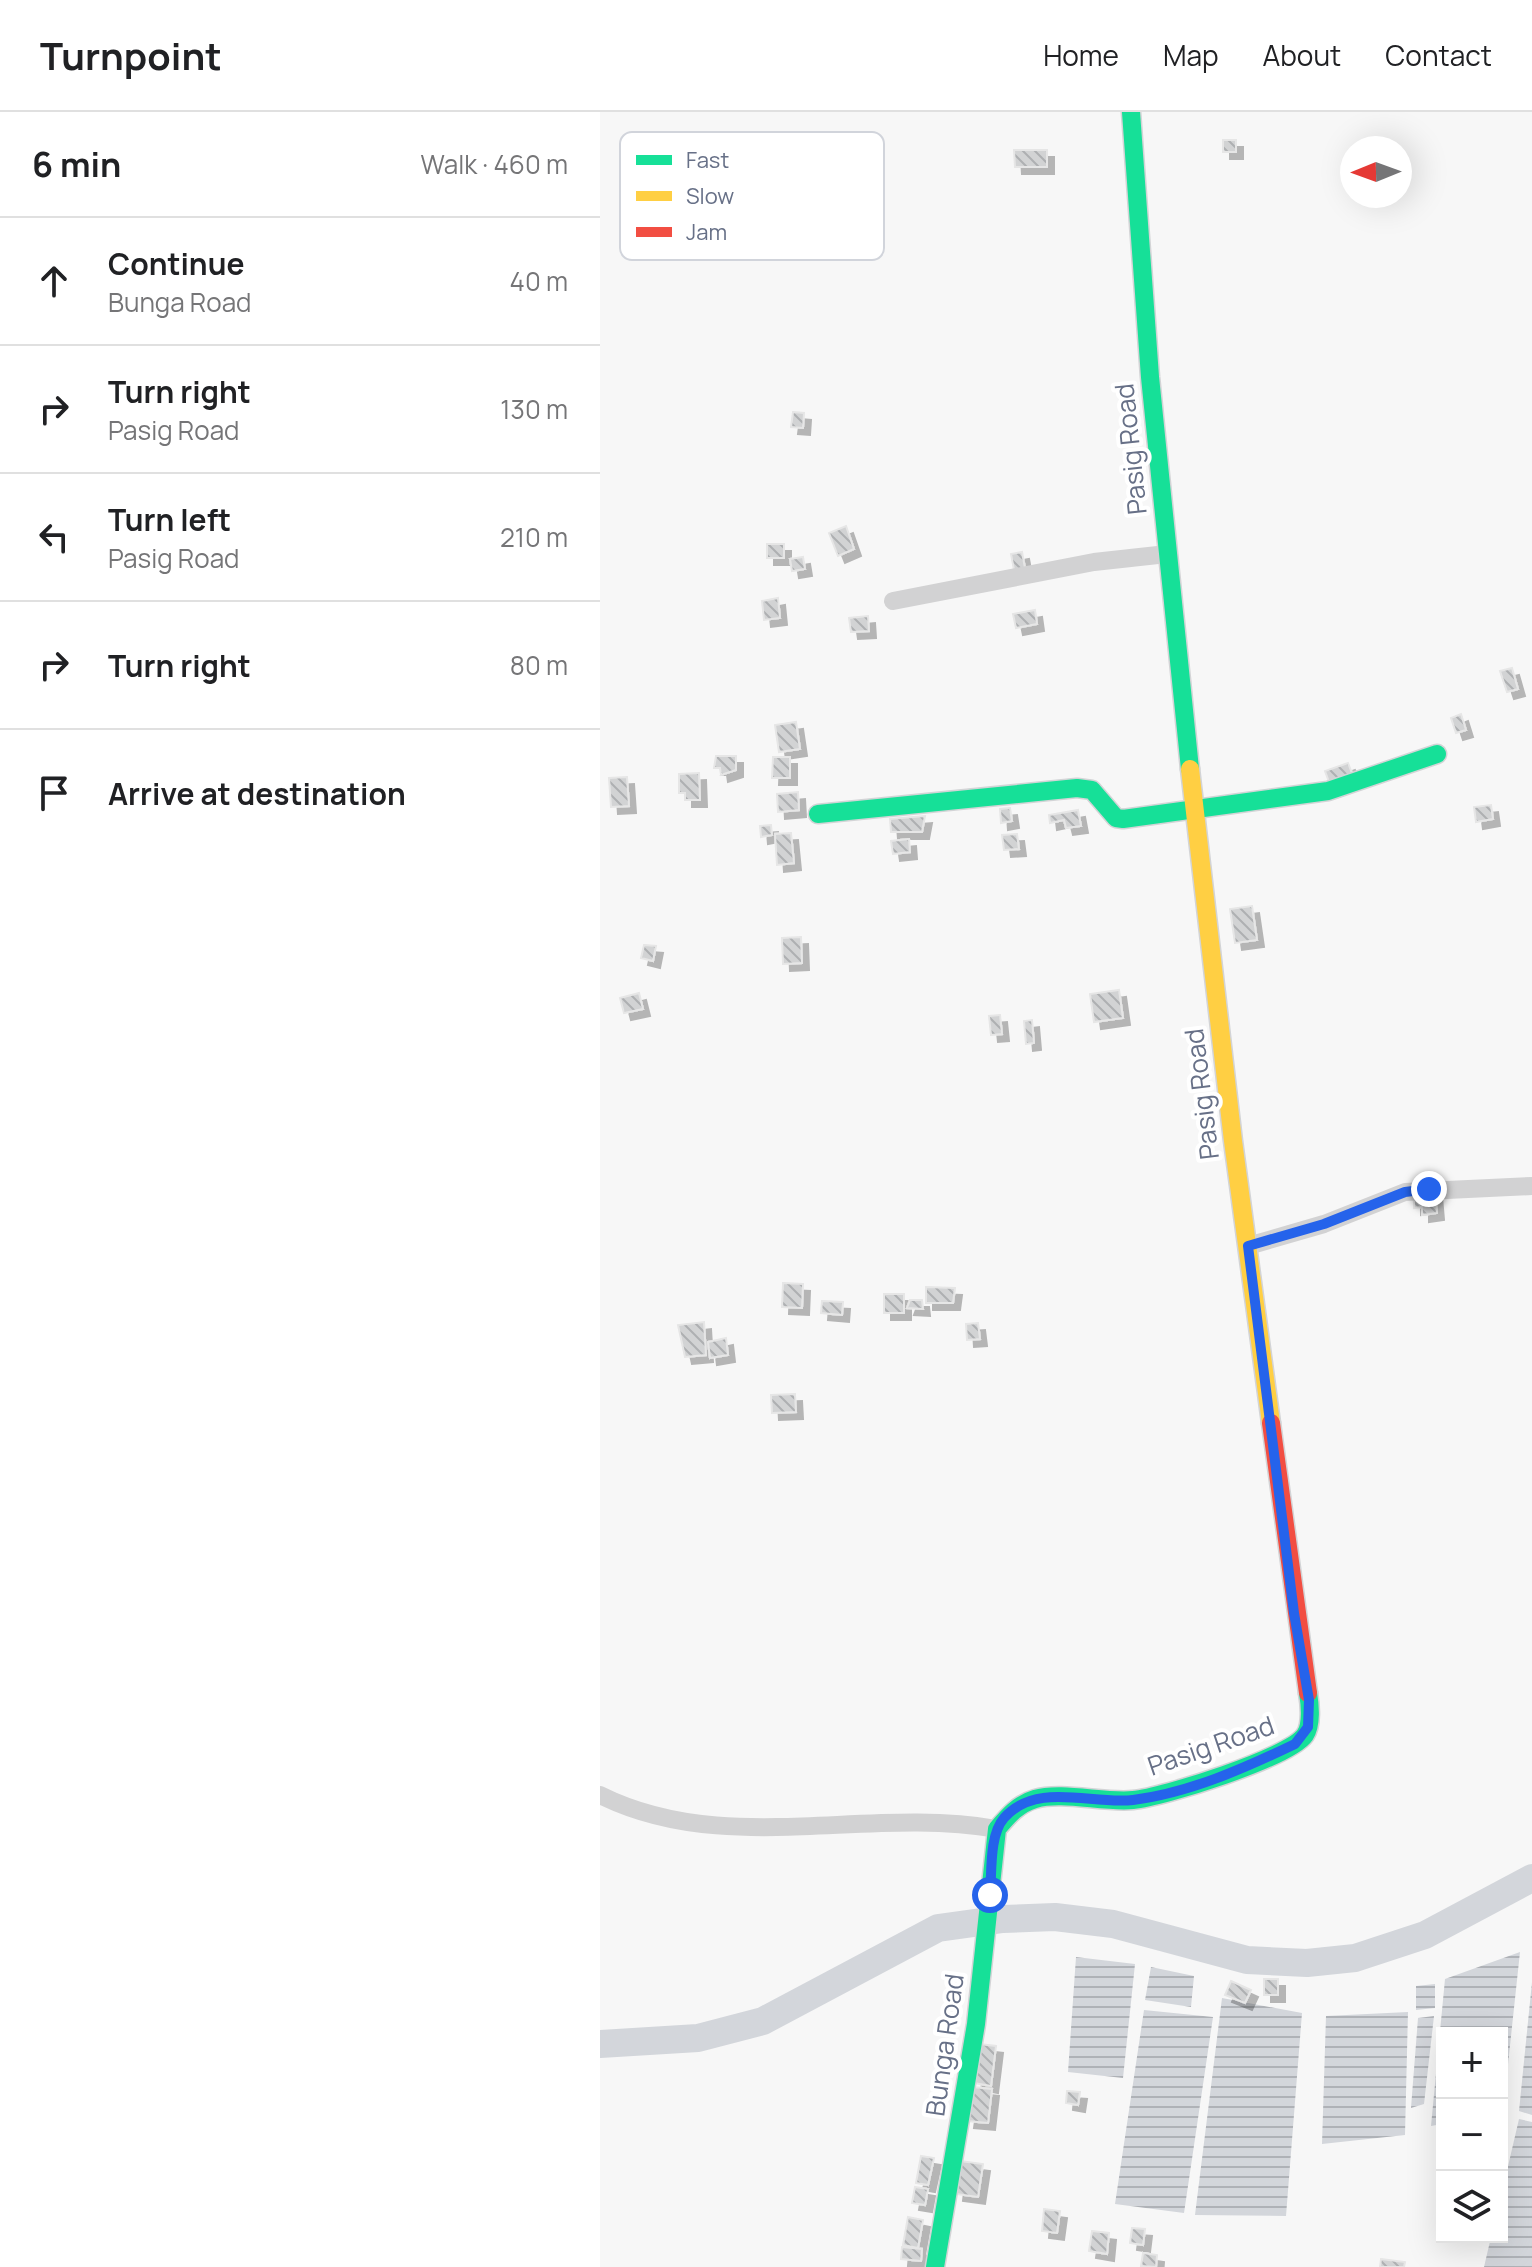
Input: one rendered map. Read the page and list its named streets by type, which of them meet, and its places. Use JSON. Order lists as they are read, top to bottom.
{
  "streets": {
    "street": ["Pasig Road", "Bunga Road"]
  },
  "crossings": [
    ["Pasig Road", "Bunga Road"]
  ],
  "legend": ["Fast", "Slow", "Jam"],
  "north": "left",
  "page": {
    "header": "Turnpoint",
    "nav": [
      "Home",
      "Map",
      "About",
      "Contact"
    ],
    "heading": ["6 min", "Walk · 460 m"],
    "list": [
      ["Continue", "Bunga Road", "40 m"],
      ["Turn right", "Pasig Road", "130 m"],
      ["Turn left", "Pasig Road", "210 m"],
      ["Turn right", "80 m"],
      "Arrive at destination"
    ],
    "map_buttons": ["+", "−"]
  }
}
